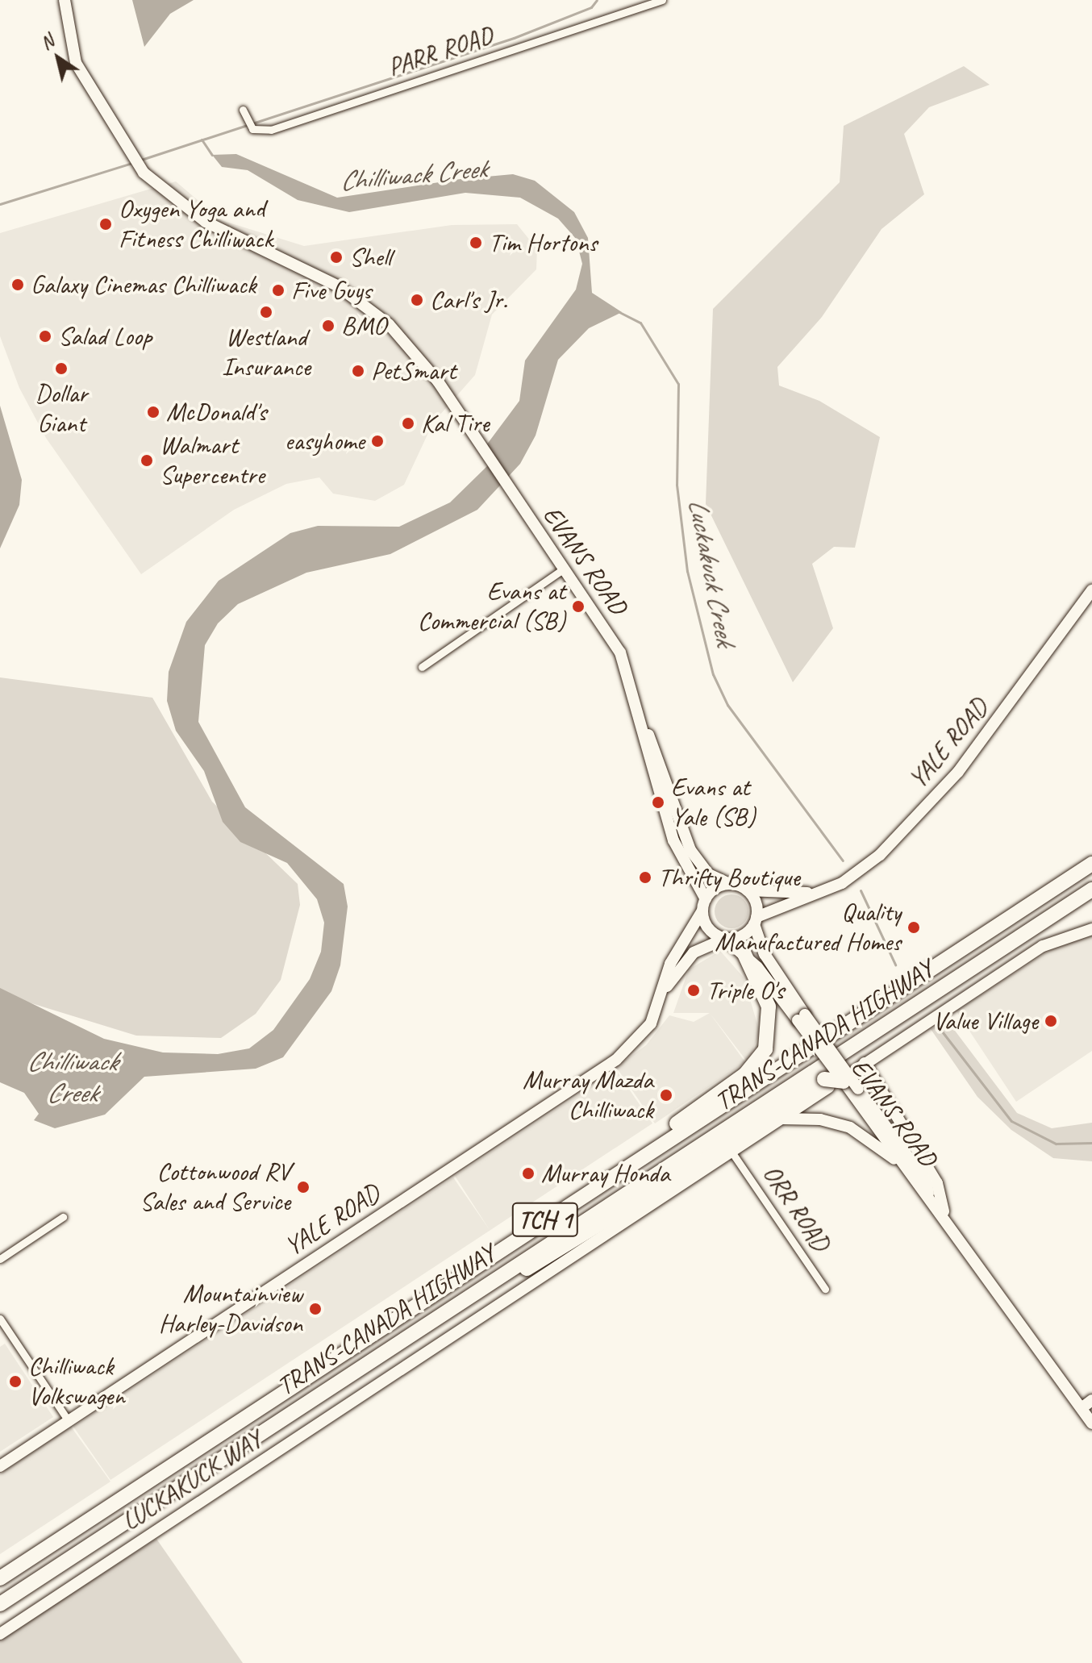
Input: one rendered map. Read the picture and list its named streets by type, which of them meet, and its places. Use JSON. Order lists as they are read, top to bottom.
{
  "streets": {
    "highway": ["TRANS-CANADA HIGHWAY", "TCH 1"],
    "street": [
      "PARR ROAD",
      "EVANS ROAD",
      "YALE ROAD",
      "ORR ROAD",
      "LUCKAKUCK WAY"
    ]
  },
  "crossings": [
    ["EVANS ROAD", "YALE ROAD"],
    ["EVANS ROAD", "LUCKAKUCK WAY"],
    ["ORR ROAD", "LUCKAKUCK WAY"]
  ],
  "water": ["Chilliwack Creek", "Luckakuck Creek"],
  "places": [
    "Oxygen Yoga and Fitness Chilliwack",
    "Tim Hortons",
    "Shell",
    "Galaxy Cinemas Chilliwack",
    "Five Guys",
    "Carl's Jr.",
    "Westland Insurance",
    "BMO",
    "Salad Loop",
    "Dollar Giant",
    "PetSmart",
    "McDonald's",
    "Kal Tire",
    "easyhome",
    "Walmart Supercentre",
    "Evans at Commercial (SB)",
    "Evans at Yale (SB)",
    "Thrifty Boutique",
    "Quality Manufactured Homes",
    "Triple O's",
    "Value Village",
    "Murray Mazda Chilliwack",
    "Murray Honda",
    "Cottonwood RV Sales and Service",
    "Mountainview Harley-Davidson",
    "Chilliwack Volkswagen"
  ],
  "north": "top left"
}
